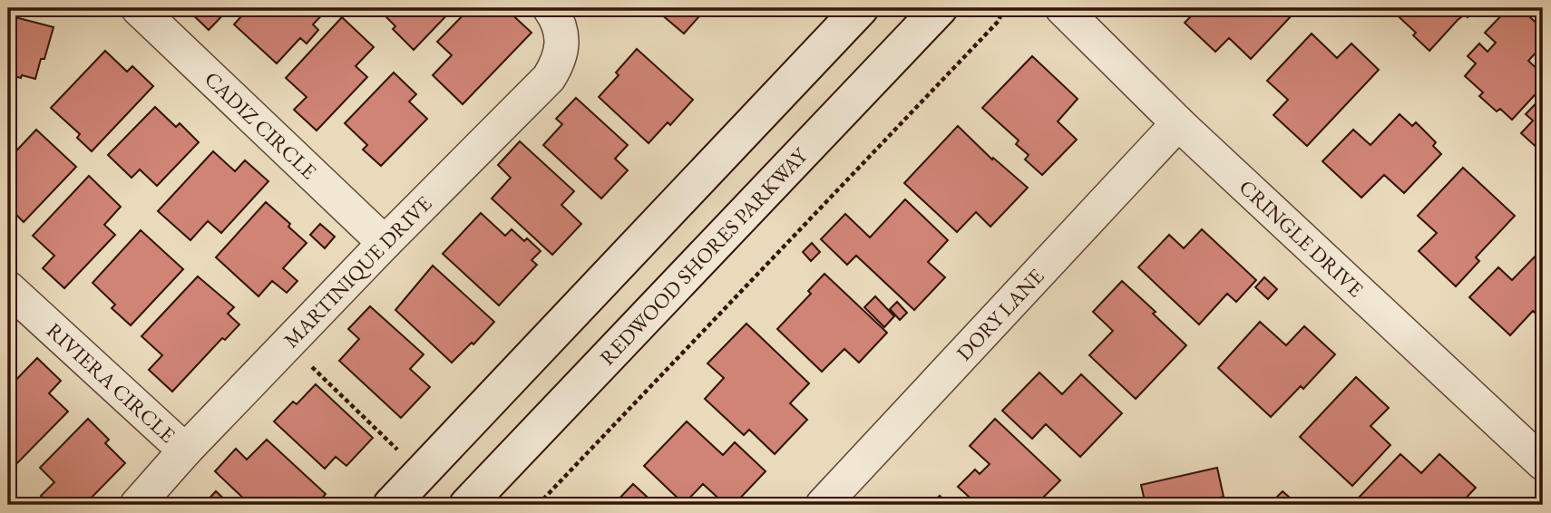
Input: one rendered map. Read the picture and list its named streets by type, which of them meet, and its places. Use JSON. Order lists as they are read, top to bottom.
{
  "streets": {
    "main road": ["REDWOOD SHORES PARKWAY"],
    "street": [
      "CADIZ CIRCLE",
      "CRINGLE DRIVE",
      "MARTINIQUE DRIVE",
      "DORY LANE",
      "RIVIERA CIRCLE"
    ]
  },
  "crossings": [
    ["CADIZ CIRCLE", "MARTINIQUE DRIVE"],
    ["CRINGLE DRIVE", "DORY LANE"],
    ["MARTINIQUE DRIVE", "RIVIERA CIRCLE"]
  ]
}
